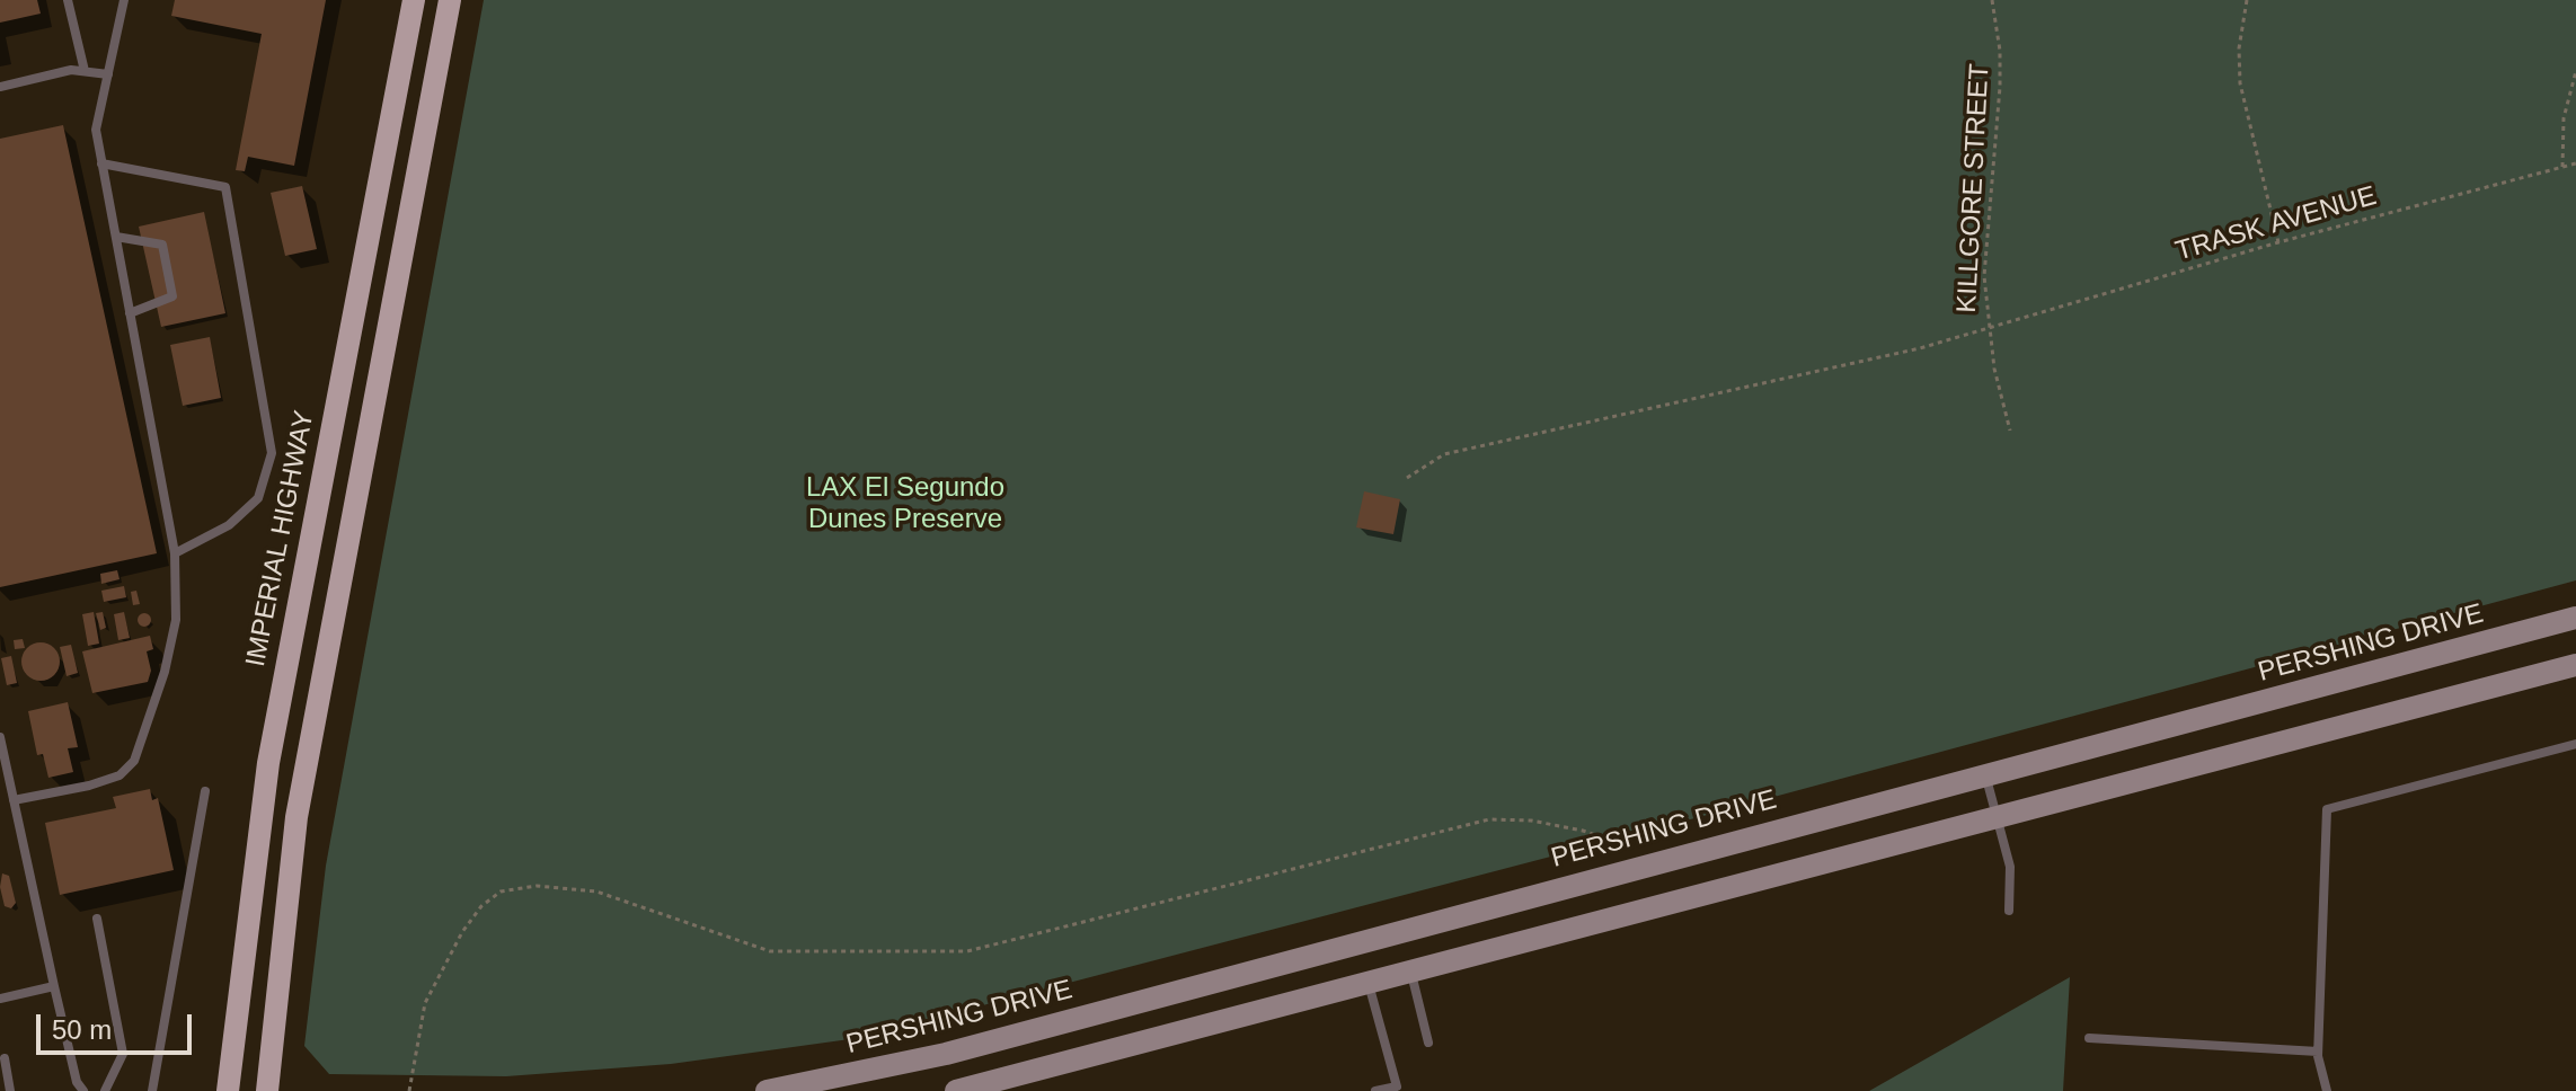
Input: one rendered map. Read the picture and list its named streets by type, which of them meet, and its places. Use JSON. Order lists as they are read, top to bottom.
{
  "streets": {
    "main road": ["IMPERIAL HIGHWAY", "PERSHING DRIVE"],
    "path": ["KILLGORE STREET", "TRASK AVENUE"]
  },
  "crossings": [
    ["KILLGORE STREET", "TRASK AVENUE"]
  ],
  "parks": ["LAX El Segundo Dunes Preserve"],
  "scale_bar": "50 m"
}
